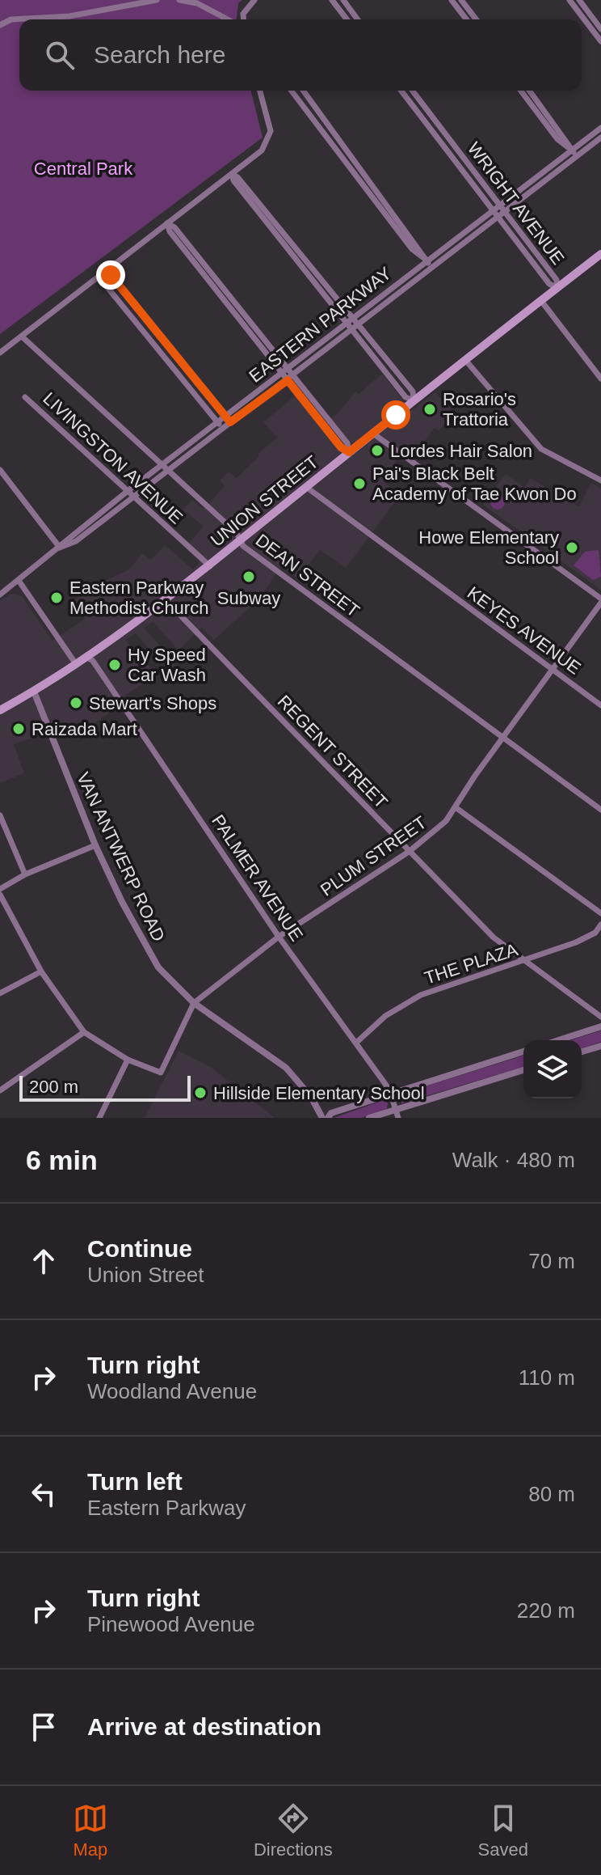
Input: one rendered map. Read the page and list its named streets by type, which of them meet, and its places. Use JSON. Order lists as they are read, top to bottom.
{
  "streets": {
    "main road": ["UNION STREET"],
    "street": [
      "WRIGHT AVENUE",
      "EASTERN PARKWAY",
      "LIVINGSTON AVENUE",
      "DEAN STREET",
      "KEYES AVENUE",
      "REGENT STREET",
      "PLUM STREET",
      "VAN ANTWERP ROAD",
      "PALMER AVENUE",
      "THE PLAZA"
    ]
  },
  "crossings": [
    ["WRIGHT AVENUE", "EASTERN PARKWAY"],
    ["WRIGHT AVENUE", "UNION STREET"],
    ["EASTERN PARKWAY", "LIVINGSTON AVENUE"],
    ["EASTERN PARKWAY", "DEAN STREET"],
    ["LIVINGSTON AVENUE", "UNION STREET"],
    ["UNION STREET", "DEAN STREET"],
    ["UNION STREET", "KEYES AVENUE"],
    ["UNION STREET", "REGENT STREET"],
    ["UNION STREET", "VAN ANTWERP ROAD"],
    ["UNION STREET", "PALMER AVENUE"],
    ["DEAN STREET", "PLUM STREET"],
    ["KEYES AVENUE", "PLUM STREET"],
    ["REGENT STREET", "PLUM STREET"],
    ["REGENT STREET", "THE PLAZA"],
    ["PLUM STREET", "VAN ANTWERP ROAD"],
    ["PLUM STREET", "PALMER AVENUE"],
    ["PALMER AVENUE", "THE PLAZA"]
  ],
  "parks": ["Central Park"],
  "places": [
    "Rosario's Trattoria",
    "Lordes Hair Salon",
    "Pai's Black Belt Academy of Tae Kwon Do",
    "Howe Elementary School",
    "Subway",
    "Eastern Parkway Methodist Church",
    "Hy Speed Car Wash",
    "Stewart's Shops",
    "Raizada Mart",
    "Hillside Elementary School"
  ],
  "scale_bar": "200 m",
  "page": {
    "search": "Search here",
    "scale": "200 m",
    "heading": ["6 min", "Walk · 480 m"],
    "list": [
      ["Continue", "Union Street", "70 m"],
      ["Turn right", "Woodland Avenue", "110 m"],
      ["Turn left", "Eastern Parkway", "80 m"],
      ["Turn right", "Pinewood Avenue", "220 m"],
      "Arrive at destination"
    ],
    "nav": ["Map", "Directions", "Saved"]
  }
}
